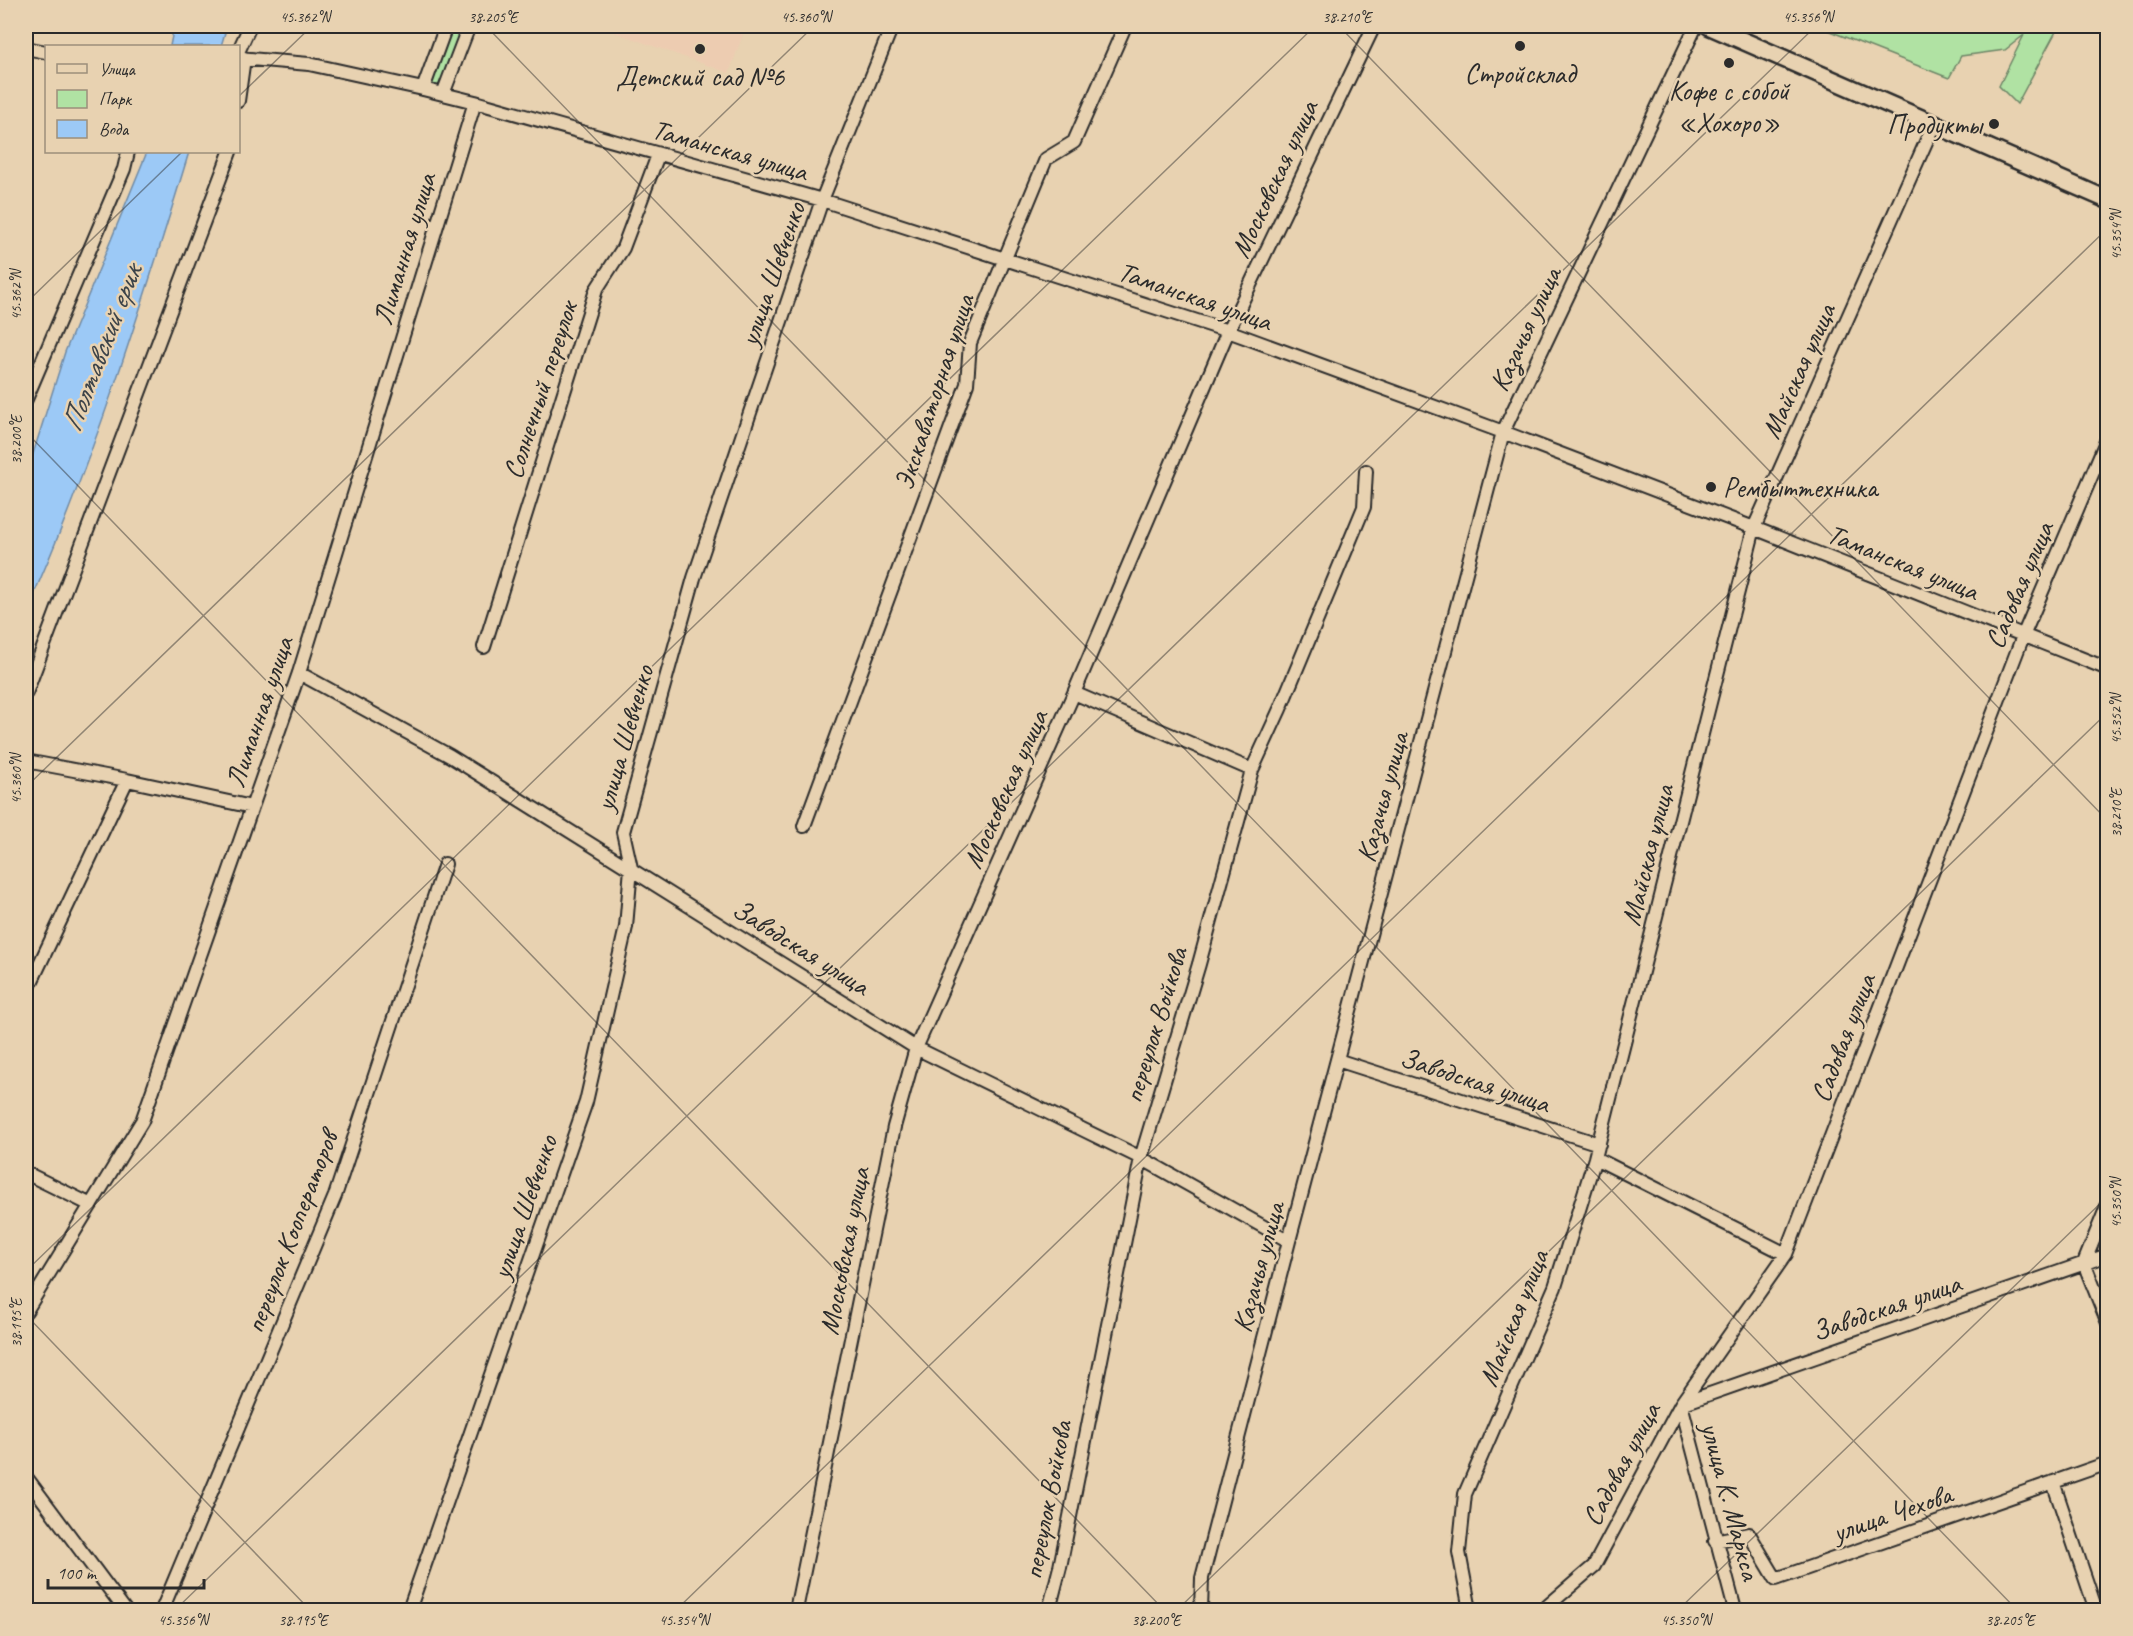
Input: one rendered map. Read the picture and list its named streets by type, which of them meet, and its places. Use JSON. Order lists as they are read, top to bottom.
{
  "streets": {
    "street": [
      "Таманская улица",
      "Московская улица",
      "Лиманная улица",
      "улица Шевченко",
      "Казачья улица",
      "Майская улица",
      "Солнечный переулок",
      "Экскаваторная улица",
      "Садовая улица",
      "Заводская улица",
      "переулок Войкова",
      "переулок Кооператоров",
      "улица К. Маркса",
      "улица Чехова"
    ]
  },
  "crossings": [
    ["Таманская улица", "Московская улица"],
    ["Таманская улица", "Лиманная улица"],
    ["Таманская улица", "улица Шевченко"],
    ["Таманская улица", "Казачья улица"],
    ["Таманская улица", "Майская улица"],
    ["Таманская улица", "Солнечный переулок"],
    ["Таманская улица", "Экскаваторная улица"],
    ["Таманская улица", "Садовая улица"],
    ["Московская улица", "Заводская улица"],
    ["Лиманная улица", "Заводская улица"],
    ["улица Шевченко", "Заводская улица"],
    ["Казачья улица", "Заводская улица"],
    ["Майская улица", "Заводская улица"],
    ["Садовая улица", "Заводская улица"],
    ["Садовая улица", "улица К. Маркса"],
    ["Заводская улица", "переулок Войкова"],
    ["Заводская улица", "улица К. Маркса"],
    ["улица К. Маркса", "улица Чехова"]
  ],
  "water": ["Полтавский ерик"],
  "places": [
    "Стройсклад",
    "Детский сад №6",
    "Кофе с собой «Хохоро»",
    "Продукты",
    "Рембыттехника"
  ],
  "legend": ["Улица", "Парк", "Вода"],
  "scale_bar": "100 m",
  "coordinates": [
    "45.362°N",
    "38.205°E",
    "45.360°N",
    "38.210°E",
    "45.356°N",
    "45.354°N",
    "38.200°E",
    "45.352°N",
    "45.350°N",
    "38.195°E"
  ]
}
